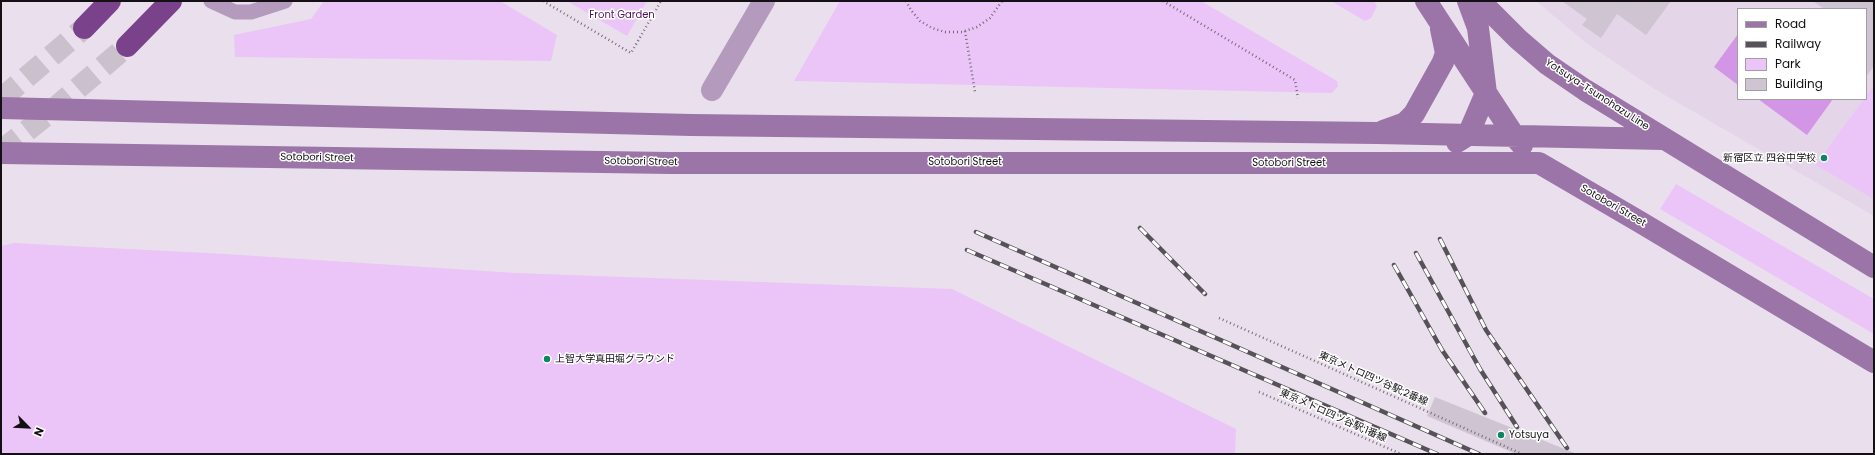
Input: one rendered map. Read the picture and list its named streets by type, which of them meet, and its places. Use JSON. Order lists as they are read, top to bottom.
{
  "streets": {
    "main road": ["Yotsuya-Tsunohazu Line", "Sotobori Street"],
    "path": ["東京メトロ四ツ谷駅;2番線", "東京メトロ四ツ谷駅;1番線"]
  },
  "parks": ["Front Garden"],
  "places": ["新宿区立 四谷中学校", "上智大学真田堀グラウンド", "Yotsuya"],
  "legend": [
    "Road",
    "Railway",
    "Park",
    "Building"
  ],
  "north": "bottom right"
}
